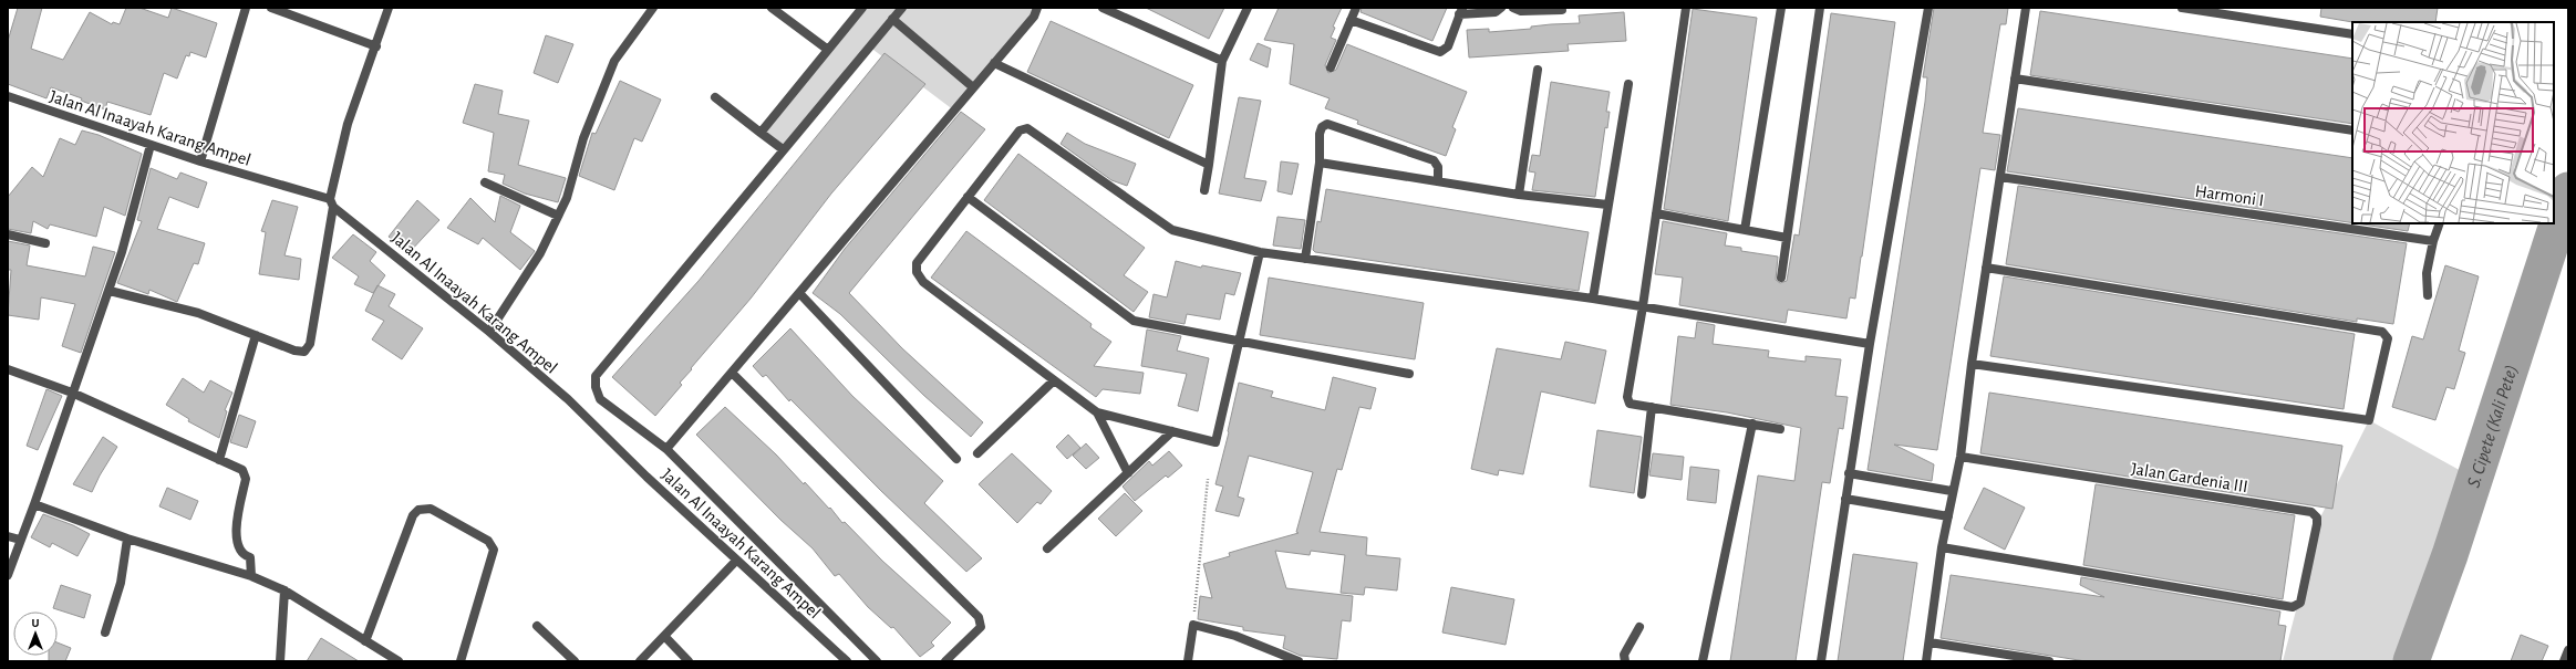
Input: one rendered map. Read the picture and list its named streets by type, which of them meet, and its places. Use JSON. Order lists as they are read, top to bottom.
{
  "streets": {
    "street": ["Jalan Al Inaayah Karang Ampel", "Harmoni I", "Jalan Gardenia III"]
  },
  "water": ["S. Cipete (Kali Pete)"],
  "north": "top"
}
